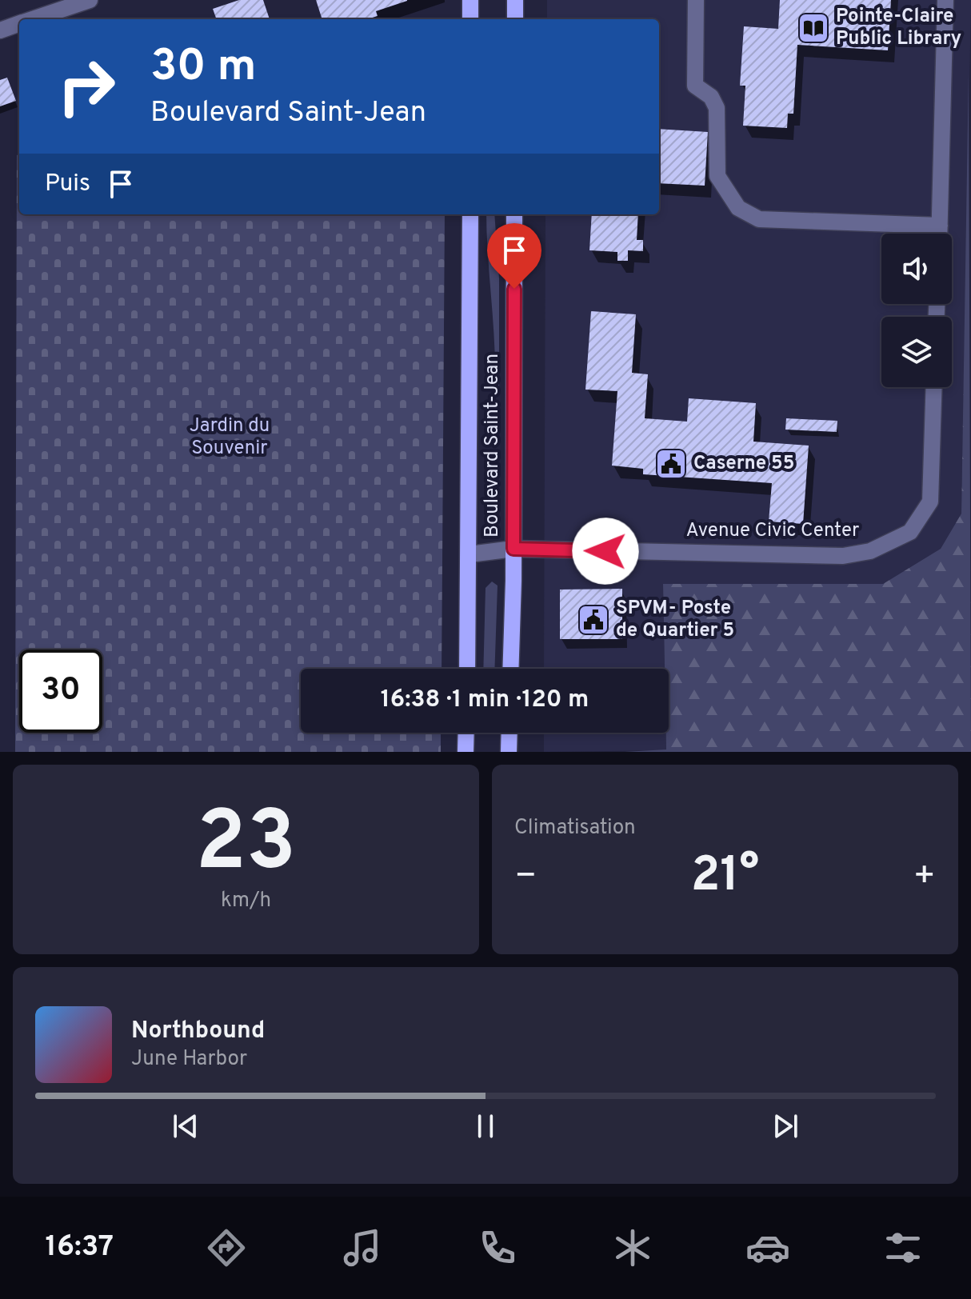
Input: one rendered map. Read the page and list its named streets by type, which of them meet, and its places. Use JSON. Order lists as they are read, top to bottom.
{
  "streets": {
    "main road": ["Boulevard Saint-Jean"],
    "street": ["Avenue Civic Center"]
  },
  "crossings": [
    ["Boulevard Saint-Jean", "Avenue Civic Center"]
  ],
  "parks": ["Jardin du Souvenir"],
  "places": {
    "library": ["Pointe-Claire Public Library"],
    "public building": ["Caserne 55", "SPVM- Poste de Quartier 5"]
  },
  "page": {
    "turn": ["30 m", "Boulevard Saint-Jean"],
    "then": "Puis",
    "limit": "30",
    "trip": "16:38 · 1 min · 120 m",
    "tile": [
      ["23", "km/h"],
      "Climatisation"
    ],
    "heat": ["−", "21°", "+"],
    "song": ["Northbound", "June Harbor"],
    "tabs": "16:37"
  }
}
